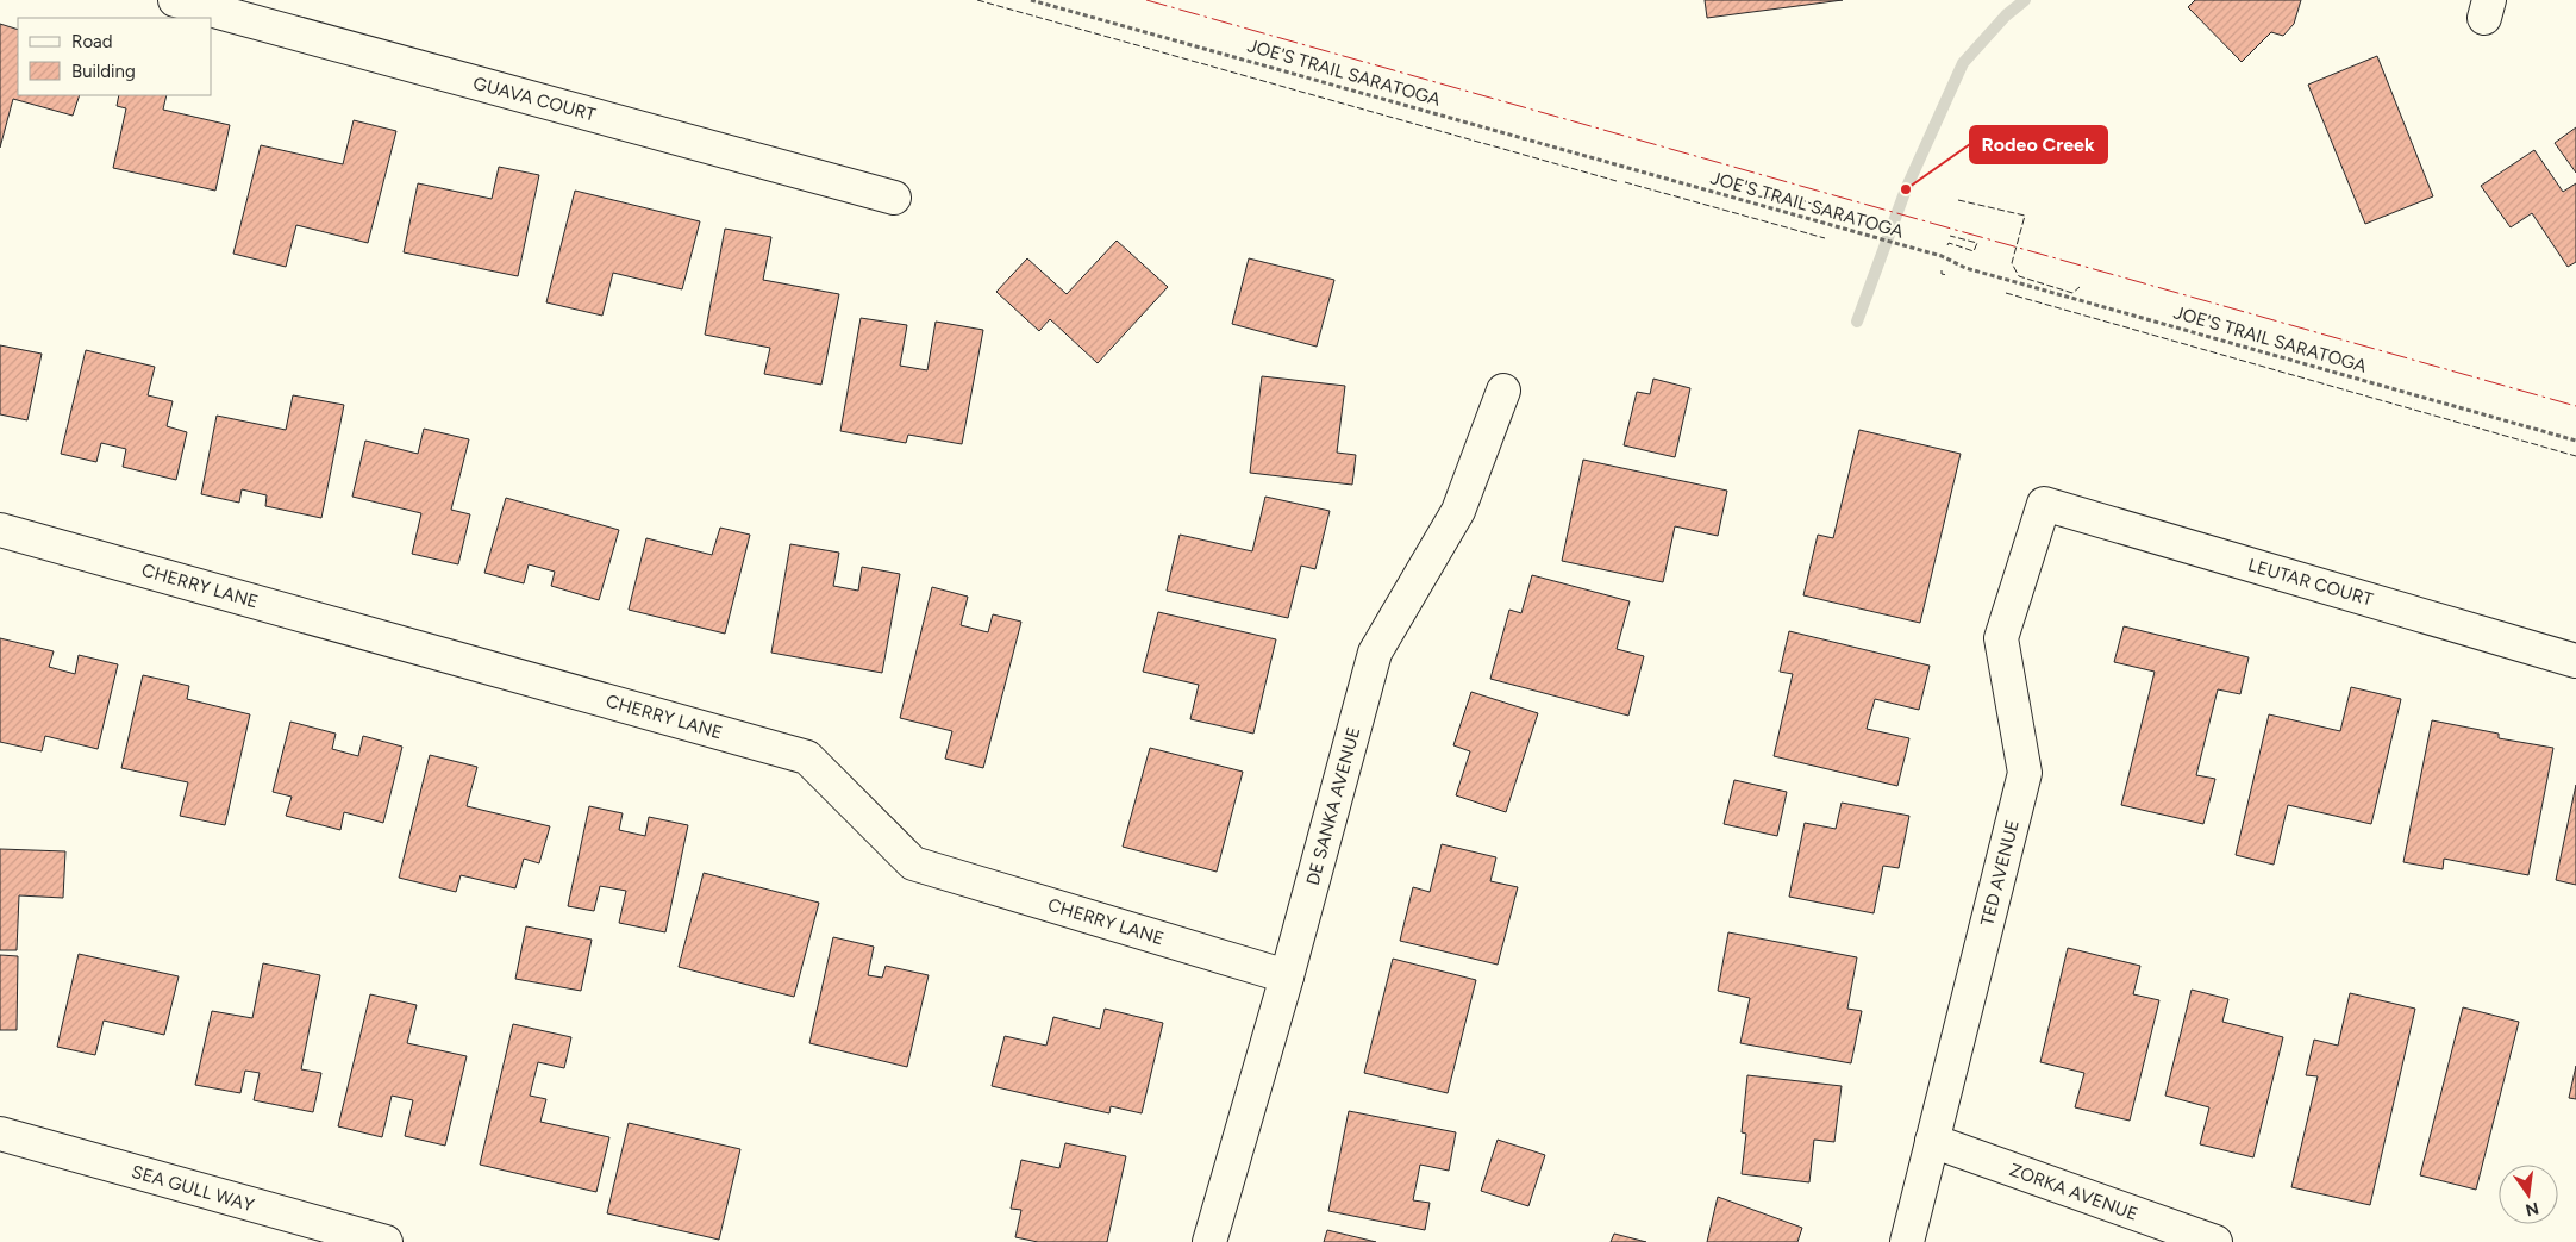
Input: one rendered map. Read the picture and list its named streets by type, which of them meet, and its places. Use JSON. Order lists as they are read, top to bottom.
{
  "streets": {
    "street": [
      "GUAVA COURT",
      "LEUTAR COURT",
      "CHERRY LANE",
      "DE SANKA AVENUE",
      "TED AVENUE",
      "SEA GULL WAY",
      "ZORKA AVENUE"
    ],
    "path": ["JOE'S TRAIL SARATOGA"]
  },
  "crossings": [
    ["LEUTAR COURT", "TED AVENUE"],
    ["CHERRY LANE", "DE SANKA AVENUE"],
    ["TED AVENUE", "ZORKA AVENUE"]
  ],
  "places": ["Rodeo Creek"],
  "legend": ["Road", "Building"],
  "north": "bottom"
}
